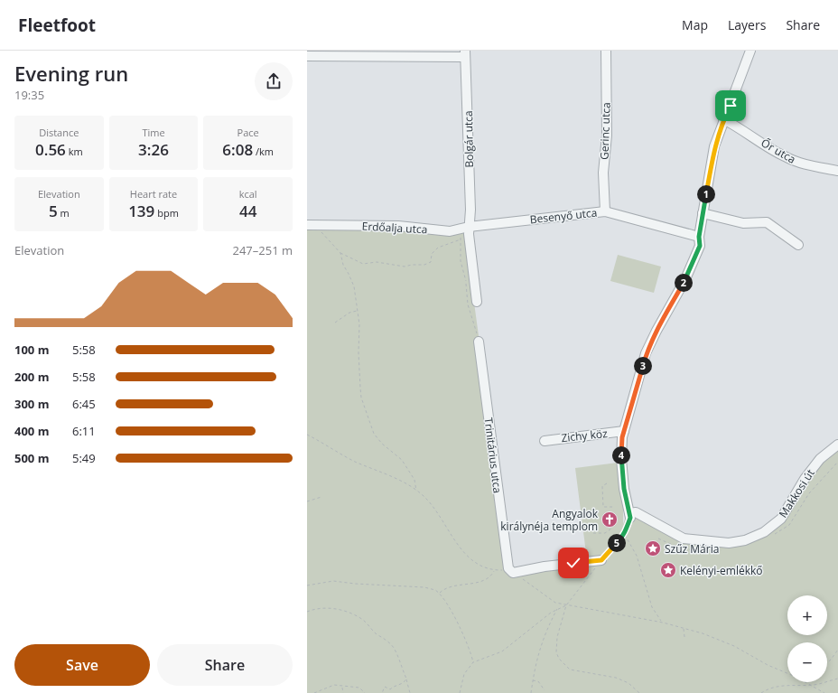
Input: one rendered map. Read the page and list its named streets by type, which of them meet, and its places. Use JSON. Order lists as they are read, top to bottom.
{
  "streets": {
    "street": [
      "Gerinc utca",
      "Bolgár utca",
      "Őr utca",
      "Besenyő utca",
      "Erdőalja utca",
      "Zichy köz",
      "Trinitárius utca",
      "Makkosi út"
    ]
  },
  "crossings": [
    ["Gerinc utca", "Besenyő utca"],
    ["Bolgár utca", "Besenyő utca"],
    ["Bolgár utca", "Erdőalja utca"],
    ["Besenyő utca", "Erdőalja utca"]
  ],
  "places": {
    "church": ["Angyalok királynéja templom"],
    "place": ["Szűz Mária", "Kelényi-emlékkő"]
  },
  "page": {
    "header": "Fleetfoot",
    "nav": ["Map", "Layers", "Share"],
    "heading": ["Evening run", "19:35"],
    "stats": [
      ["Distance", "0.56 km"],
      ["Time", "3:26"],
      ["Pace", "6:08 /km"],
      ["Elevation", "5 m"],
      ["Heart rate", "139 bpm"],
      ["kcal", "44"]
    ],
    "pins": [
      "1",
      "2",
      "3",
      "4",
      "5"
    ],
    "chart": ["Elevation", "247–251 m"],
    "list": [
      {
        "name": "100 m",
        "note": "5:58"
      },
      {
        "name": "200 m",
        "note": "5:58"
      },
      {
        "name": "300 m",
        "note": "6:45"
      },
      {
        "name": "400 m",
        "note": "6:11"
      },
      {
        "name": "500 m",
        "note": "5:49"
      }
    ],
    "map_buttons": ["+", "−"],
    "buttons": ["Save", "Share"]
  }
}
